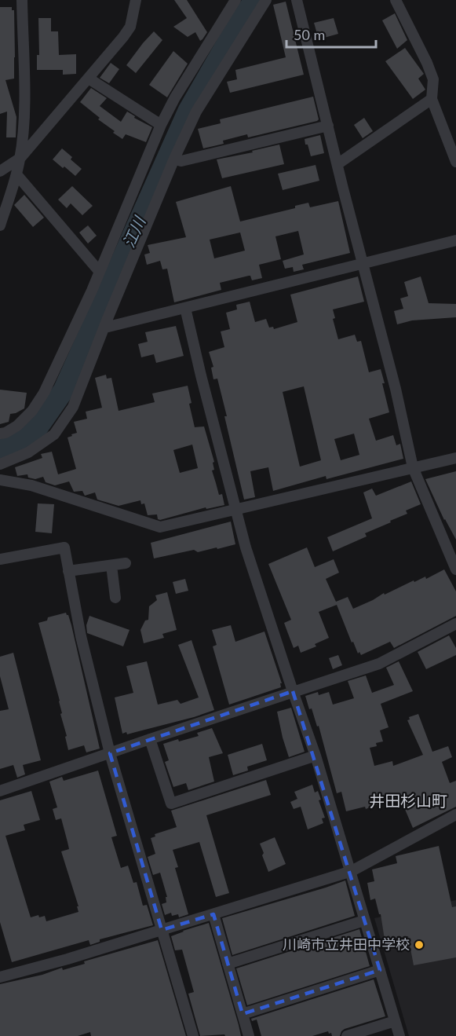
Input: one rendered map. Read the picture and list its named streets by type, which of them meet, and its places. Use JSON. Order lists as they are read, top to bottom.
{
  "districts": ["井田杉山町"],
  "water": ["江川"],
  "places": ["川崎市立井田中学校"],
  "scale_bar": "50 m"
}
